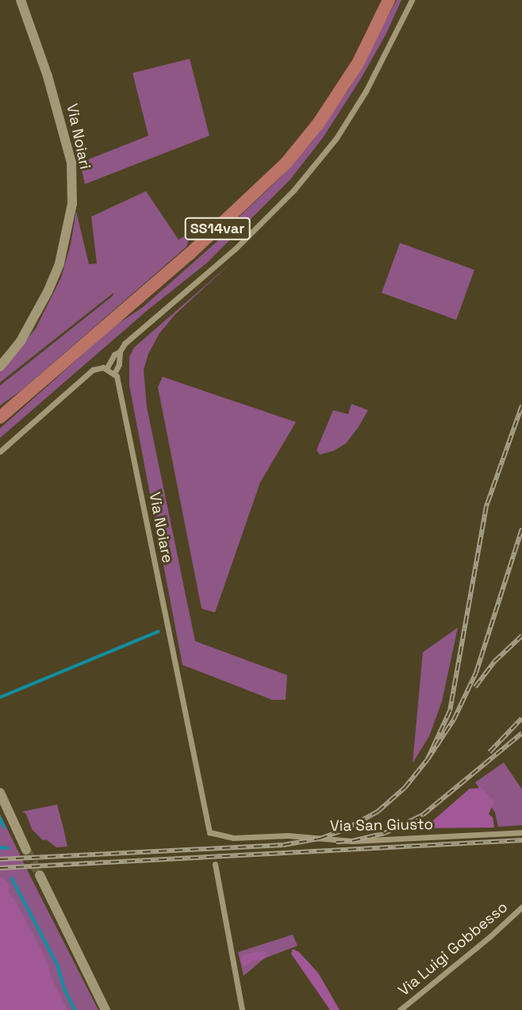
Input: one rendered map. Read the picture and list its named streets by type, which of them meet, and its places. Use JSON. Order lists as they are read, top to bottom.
{
  "streets": {
    "highway": ["SS14var"],
    "street": [
      "Via Noiari",
      "Via Noiare",
      "Via San Giusto",
      "Via Luigi Gobbesso"
    ]
  },
  "crossings": [
    ["Via Noiare", "Via San Giusto"]
  ]
}
